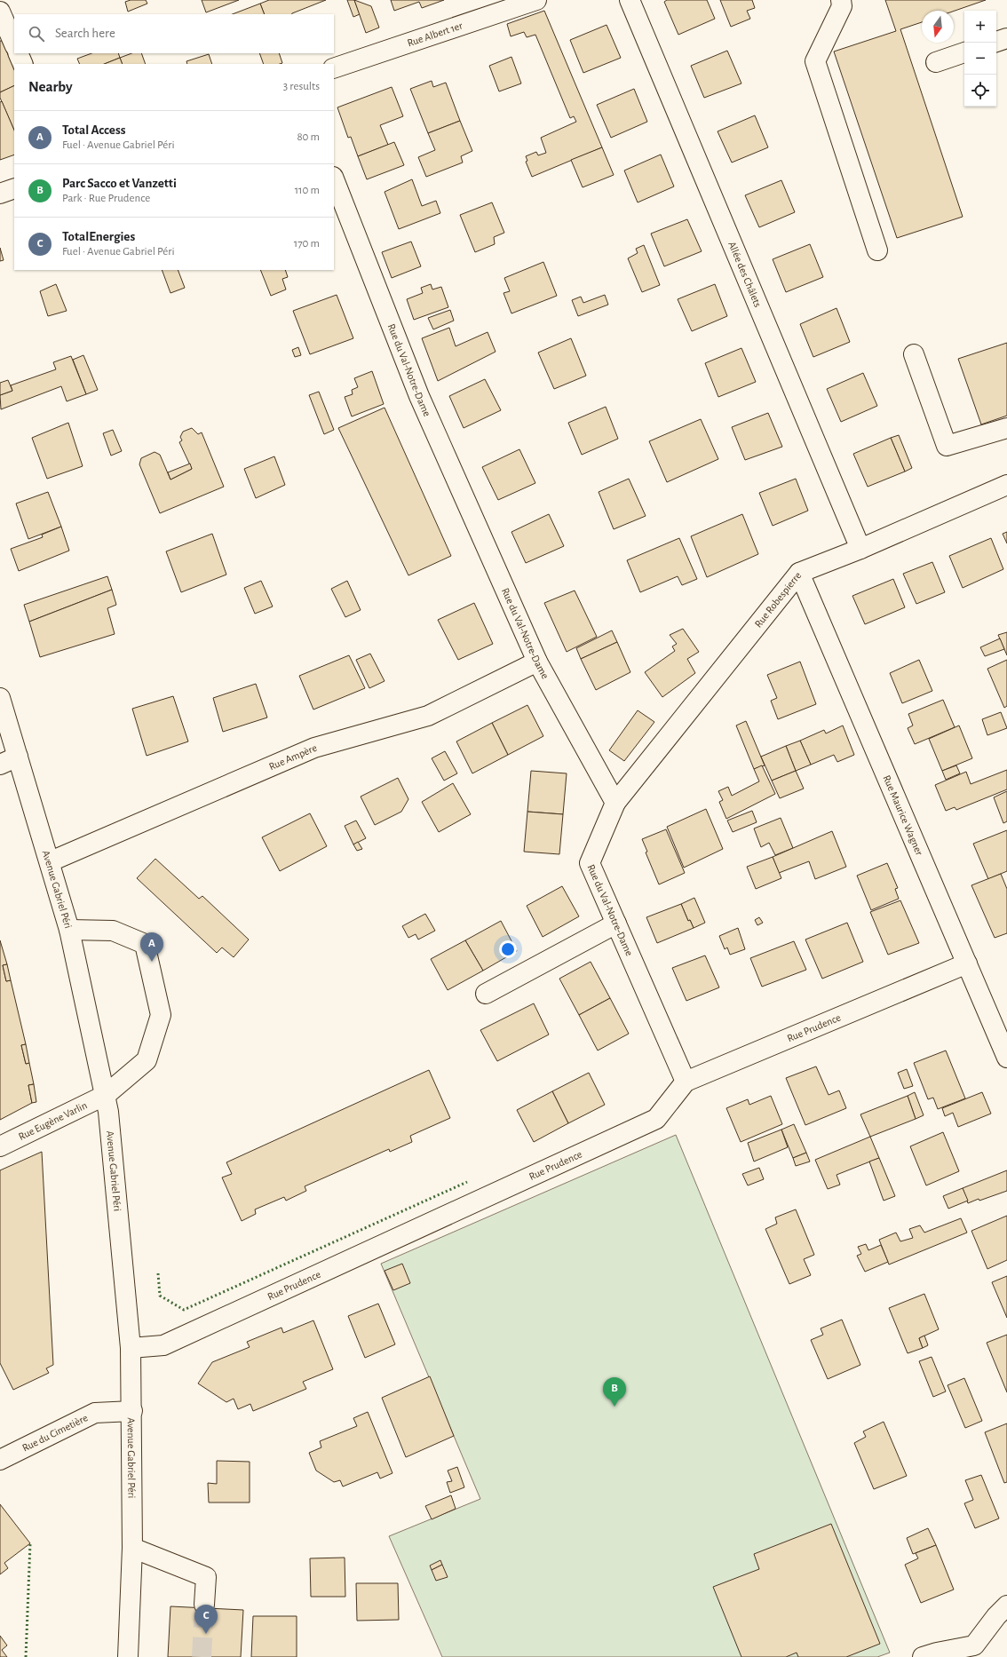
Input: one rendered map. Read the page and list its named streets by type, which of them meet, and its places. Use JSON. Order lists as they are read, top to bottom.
{
  "streets": {
    "street": [
      "Rue Albert 1er",
      "Allée des Châlets",
      "Rue du Val-Notre-Dame",
      "Rue Robespierre",
      "Rue Ampère",
      "Rue Maurice Wagner",
      "Avenue Gabriel Péri",
      "Rue Prudence",
      "Rue Eugène Varlin",
      "Rue du Cimetière"
    ]
  },
  "crossings": [
    ["Allée des Châlets", "Rue Robespierre"],
    ["Rue du Val-Notre-Dame", "Rue Robespierre"],
    ["Rue du Val-Notre-Dame", "Rue Ampère"],
    ["Rue du Val-Notre-Dame", "Rue Prudence"],
    ["Rue Robespierre", "Rue Maurice Wagner"],
    ["Rue Ampère", "Avenue Gabriel Péri"],
    ["Rue Maurice Wagner", "Rue Prudence"],
    ["Avenue Gabriel Péri", "Rue Prudence"],
    ["Avenue Gabriel Péri", "Rue Eugène Varlin"],
    ["Avenue Gabriel Péri", "Rue du Cimetière"]
  ],
  "north": "bottom",
  "page": {
    "map_buttons": ["+", "−"],
    "search": "Search here",
    "heading": ["Nearby", "3 results"],
    "list": [
      {
        "mark": "A",
        "name": "Total Access",
        "note": "Fuel · Avenue Gabriel Péri",
        "value": "80 m"
      },
      {
        "mark": "B",
        "name": "Parc Sacco et Vanzetti",
        "note": "Park · Rue Prudence",
        "value": "110 m"
      },
      {
        "mark": "C",
        "name": "TotalEnergies",
        "note": "Fuel · Avenue Gabriel Péri",
        "value": "170 m"
      }
    ],
    "pins": ["A", "B", "C"]
  }
}
